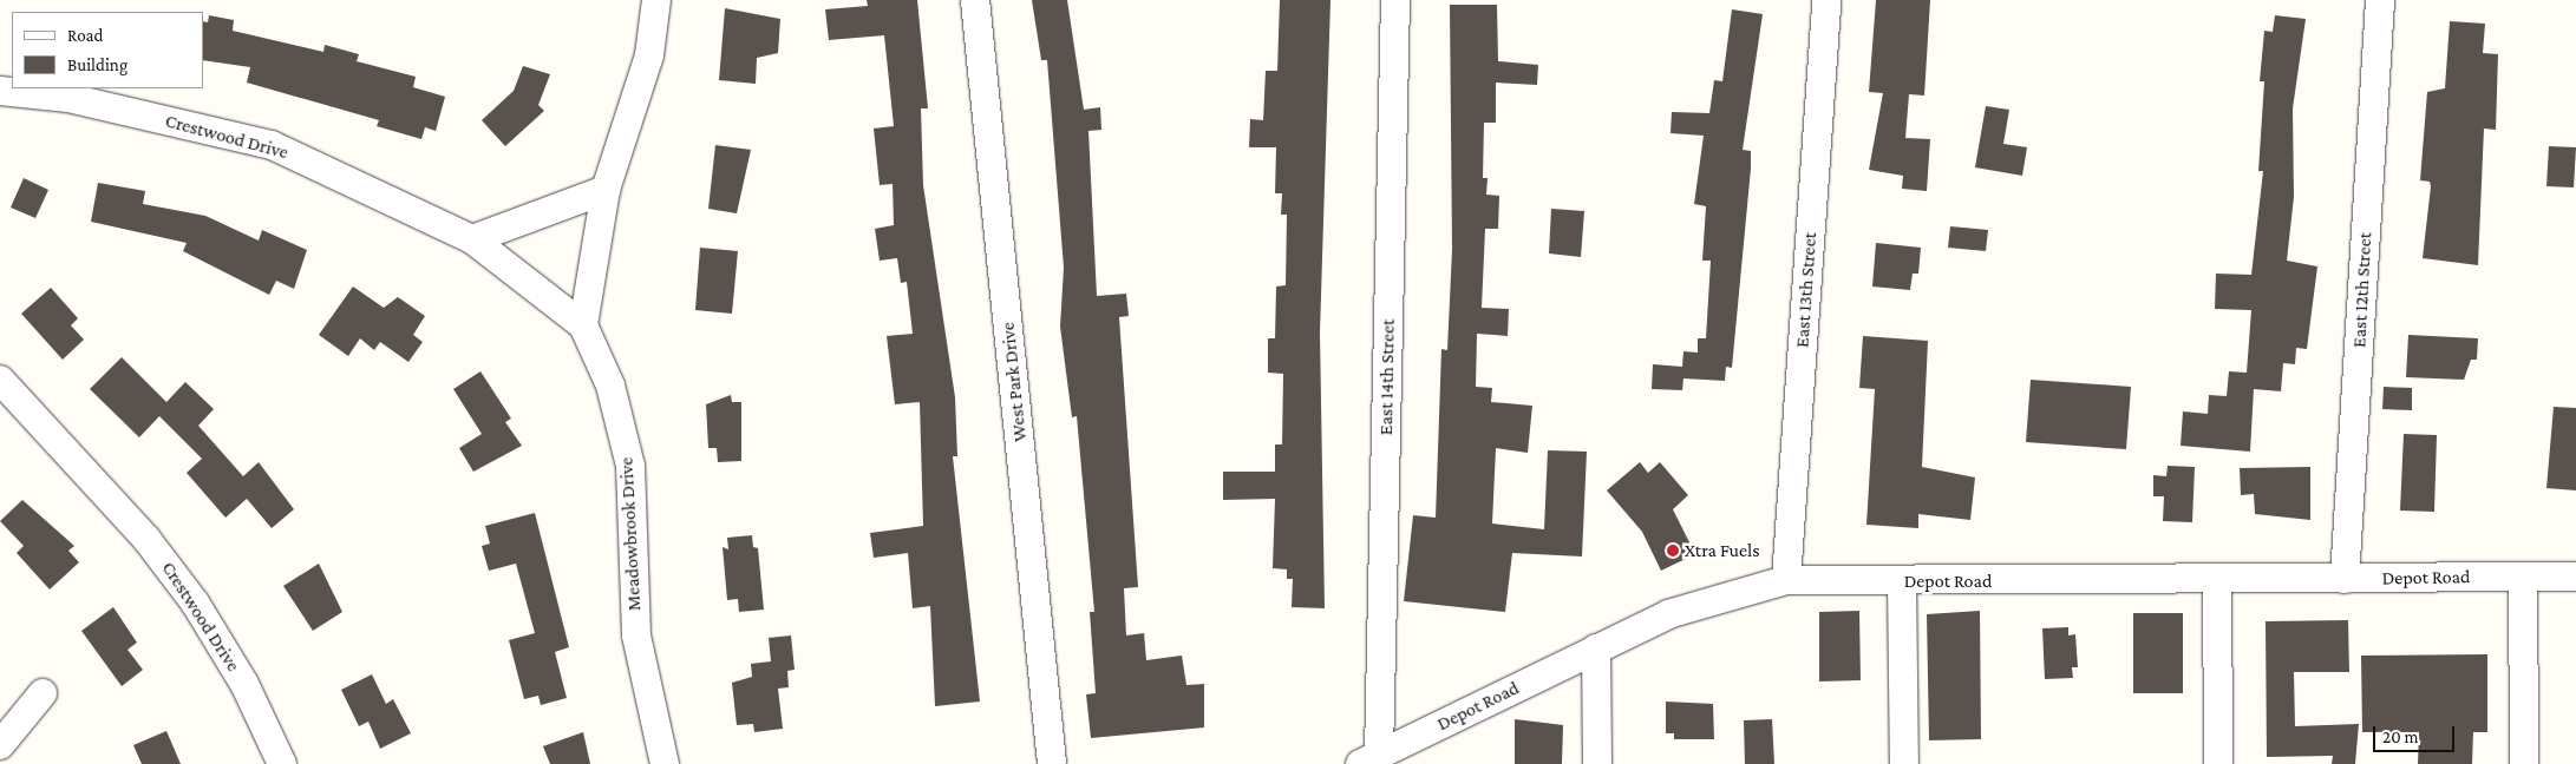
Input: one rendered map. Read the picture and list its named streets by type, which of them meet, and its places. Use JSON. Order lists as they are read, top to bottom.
{
  "streets": {
    "street": [
      "Crestwood Drive",
      "East 13th Street",
      "East 12th Street",
      "East 14th Street",
      "West Park Drive",
      "Meadowbrook Drive",
      "Depot Road"
    ]
  },
  "crossings": [
    ["Crestwood Drive", "Meadowbrook Drive"],
    ["East 13th Street", "Depot Road"],
    ["East 12th Street", "Depot Road"],
    ["East 14th Street", "Depot Road"]
  ],
  "places": ["Xtra Fuels"],
  "legend": ["Road", "Building"],
  "scale_bar": "20 m"
}
